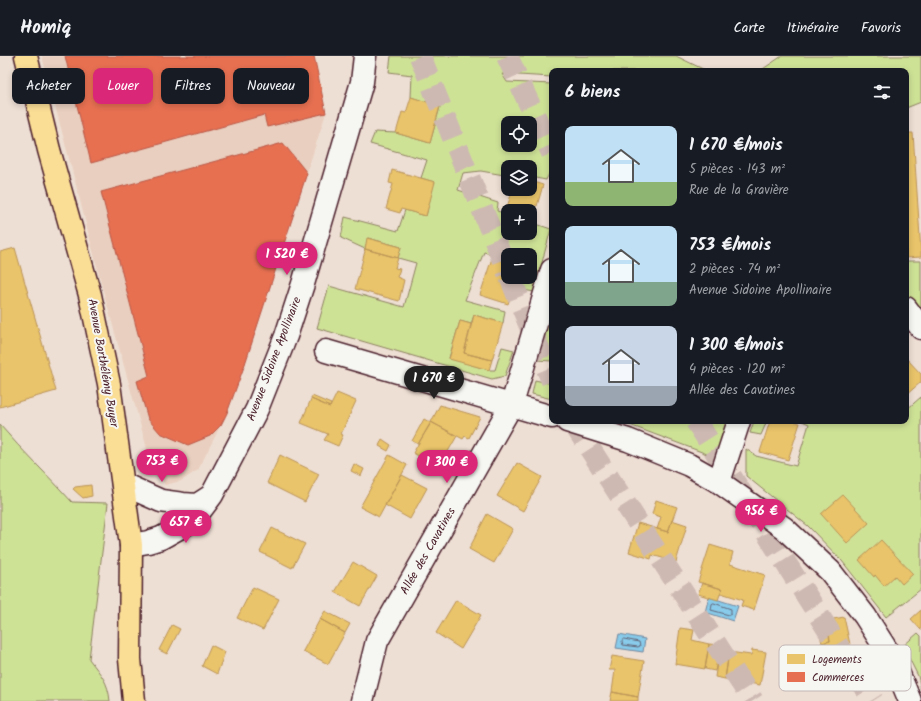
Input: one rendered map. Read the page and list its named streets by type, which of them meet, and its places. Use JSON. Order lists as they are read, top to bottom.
{
  "streets": {
    "main road": ["Avenue Barthélémy Buyer"],
    "street": ["Avenue Sidoine Apollinaire", "Allée des Cavatines"]
  },
  "crossings": [
    ["Avenue Sidoine Apollinaire", "Avenue Barthélémy Buyer"]
  ],
  "legend": ["Logements", "Commerces"],
  "page": {
    "header": "Homiq",
    "nav": ["Carte", "Itinéraire", "Favoris"],
    "chip": [
      "Acheter",
      "Louer",
      "Filtres",
      "Nouveau"
    ],
    "heading": "6 biens",
    "map_buttons": ["+", "−"],
    "list": [
      {
        "name": "1 670 €/mois",
        "note": "5 pièces · 143 m² · Rue de la Gravière"
      },
      {
        "name": "753 €/mois",
        "note": "2 pièces · 74 m² · Avenue Sidoine Apollinaire"
      },
      {
        "name": "1 300 €/mois",
        "note": "4 pièces · 120 m² · Allée des Cavatines"
      }
    ],
    "price": [
      "1 520 €",
      "1 670 €",
      "753 €",
      "1 300 €",
      "956 €",
      "657 €"
    ]
  }
}
